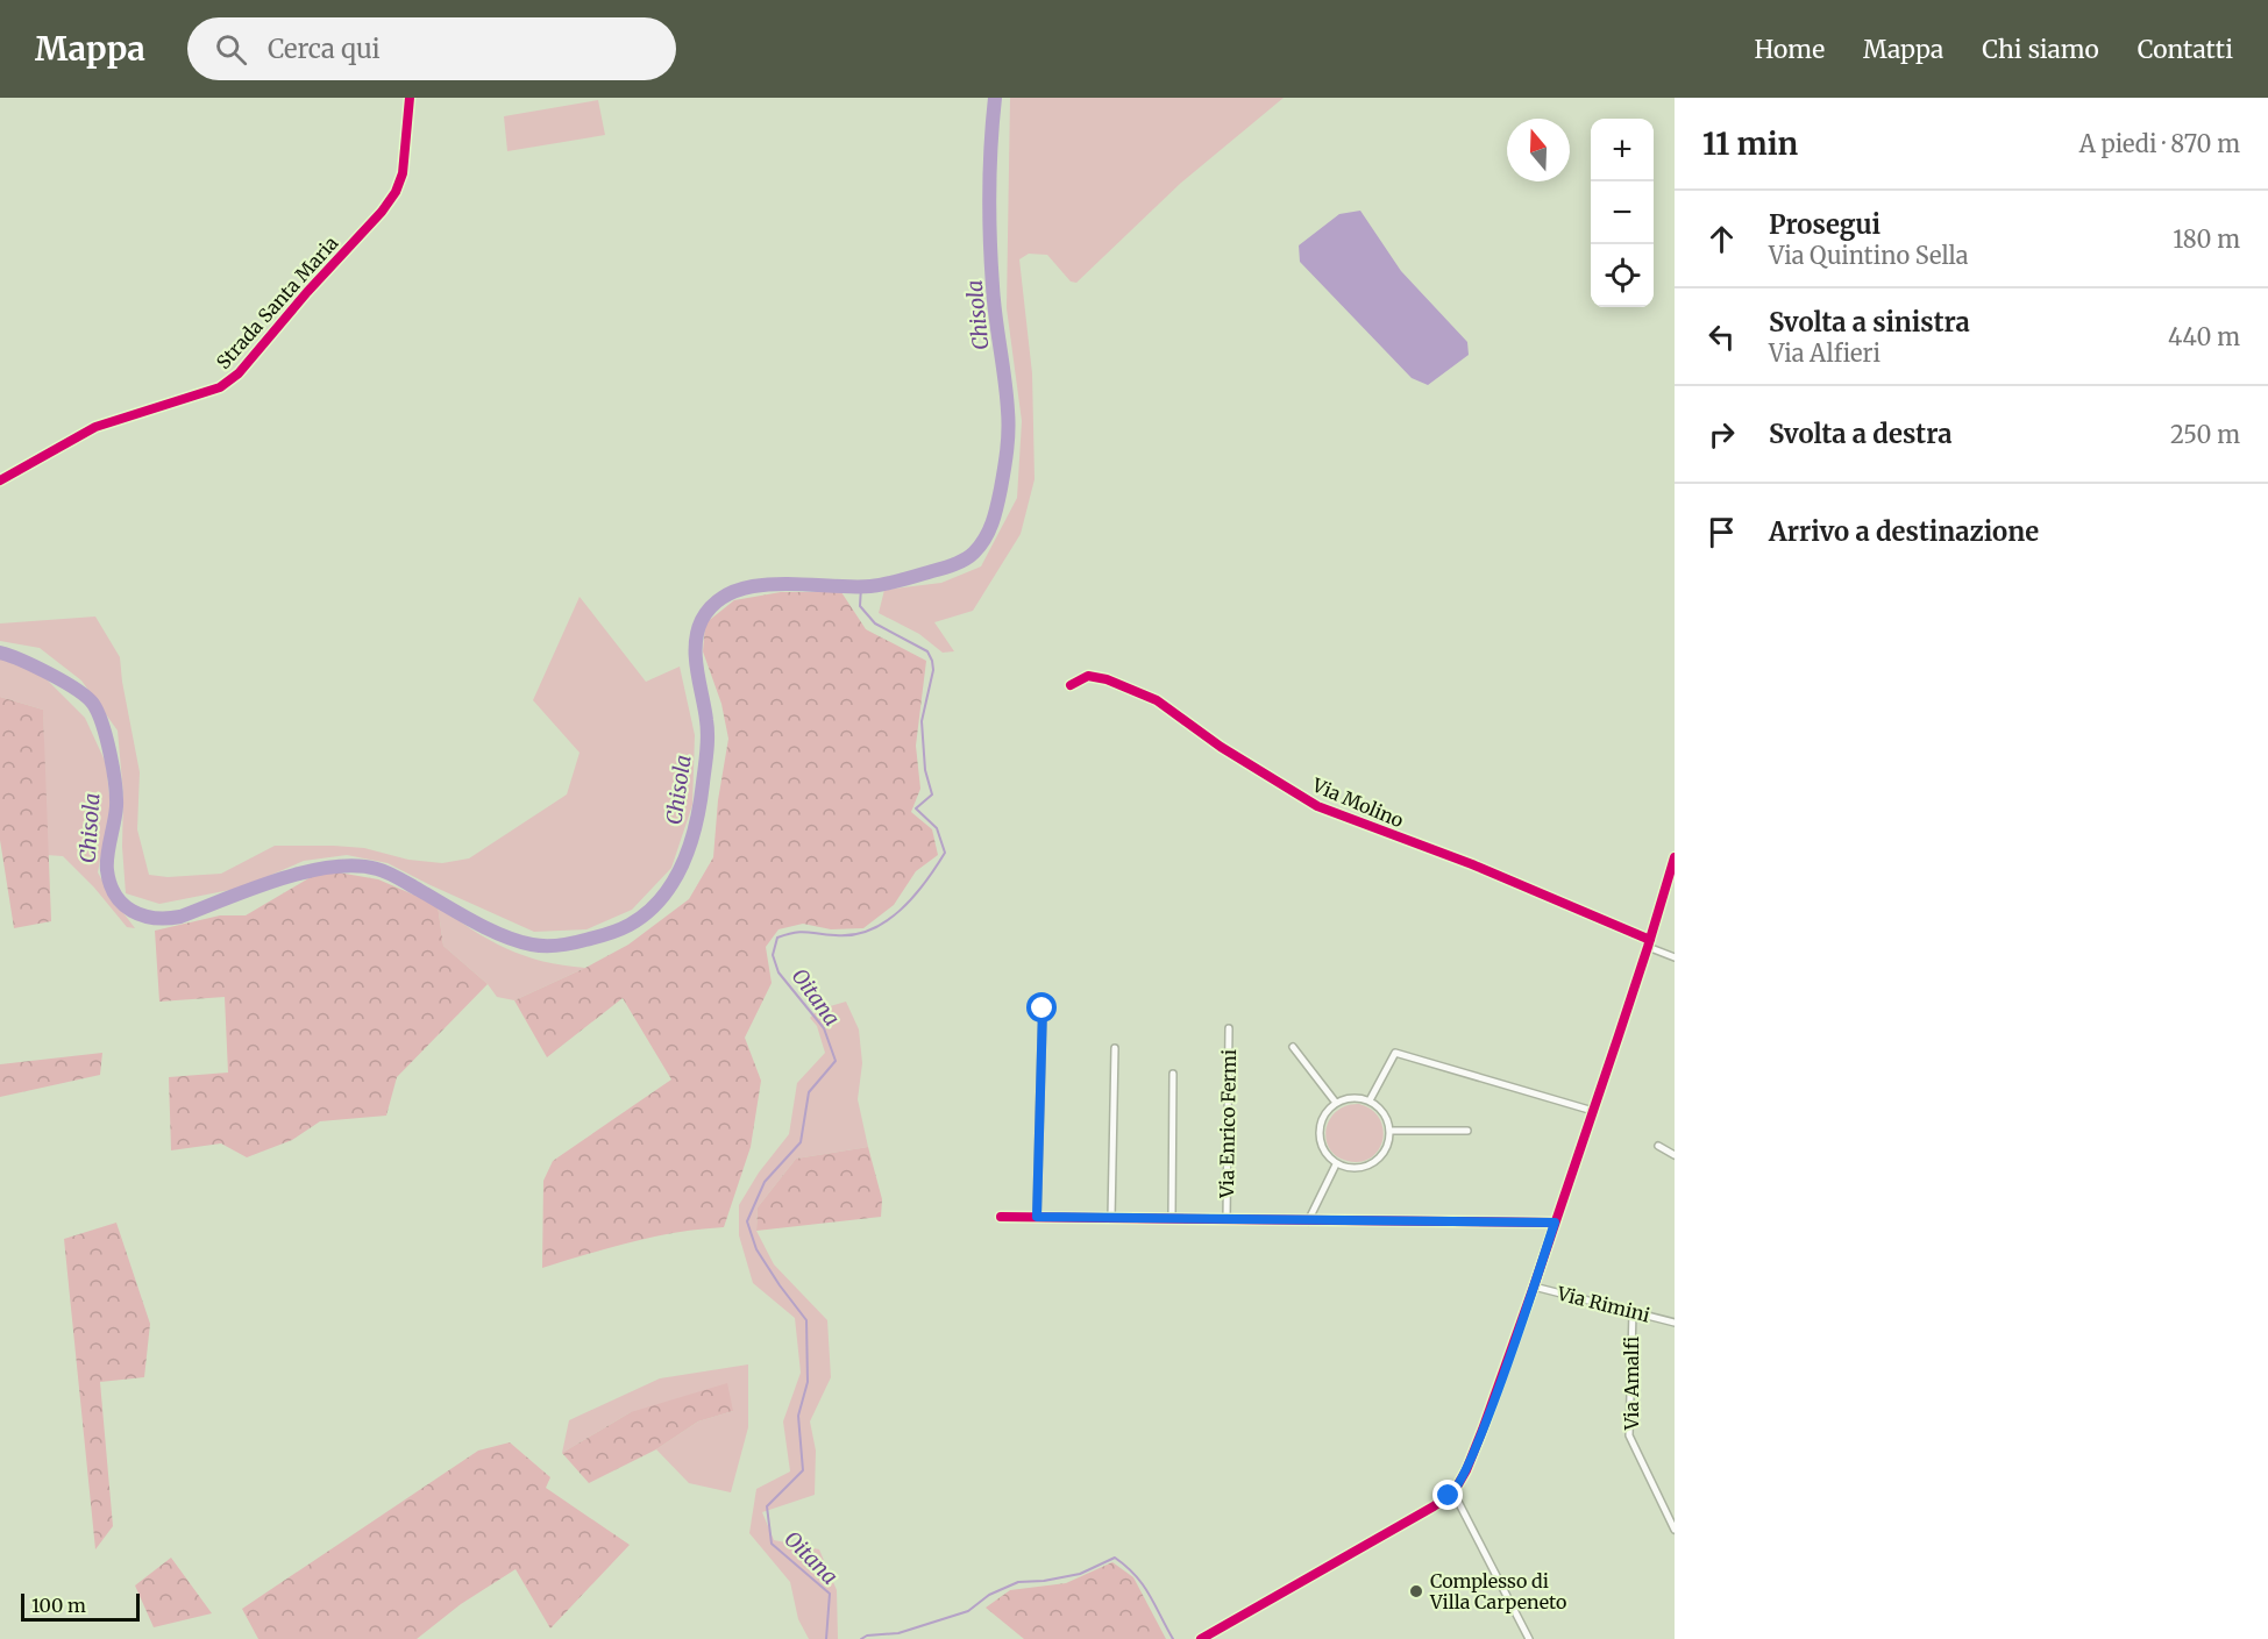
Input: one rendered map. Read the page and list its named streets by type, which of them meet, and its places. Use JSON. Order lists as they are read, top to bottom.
{
  "streets": {
    "street": [
      "Strada Santa Maria",
      "Via Molino",
      "Via Enrico Fermi",
      "Via Rimini",
      "Via Amalfi"
    ]
  },
  "crossings": [
    ["Via Rimini", "Via Amalfi"]
  ],
  "water": ["Chisola", "Oitana"],
  "places": ["Complesso di Villa Carpeneto"],
  "scale_bar": "100 m",
  "north": "top",
  "page": {
    "header": "Mappa",
    "search": "Cerca qui",
    "nav": [
      "Home",
      "Mappa",
      "Chi siamo",
      "Contatti"
    ],
    "heading": ["11 min", "A piedi · 870 m"],
    "map_buttons": ["+", "−"],
    "list": [
      ["Prosegui", "Via Quintino Sella", "180 m"],
      ["Svolta a sinistra", "Via Alfieri", "440 m"],
      ["Svolta a destra", "250 m"],
      "Arrivo a destinazione"
    ],
    "scale": "100 m"
  }
}
